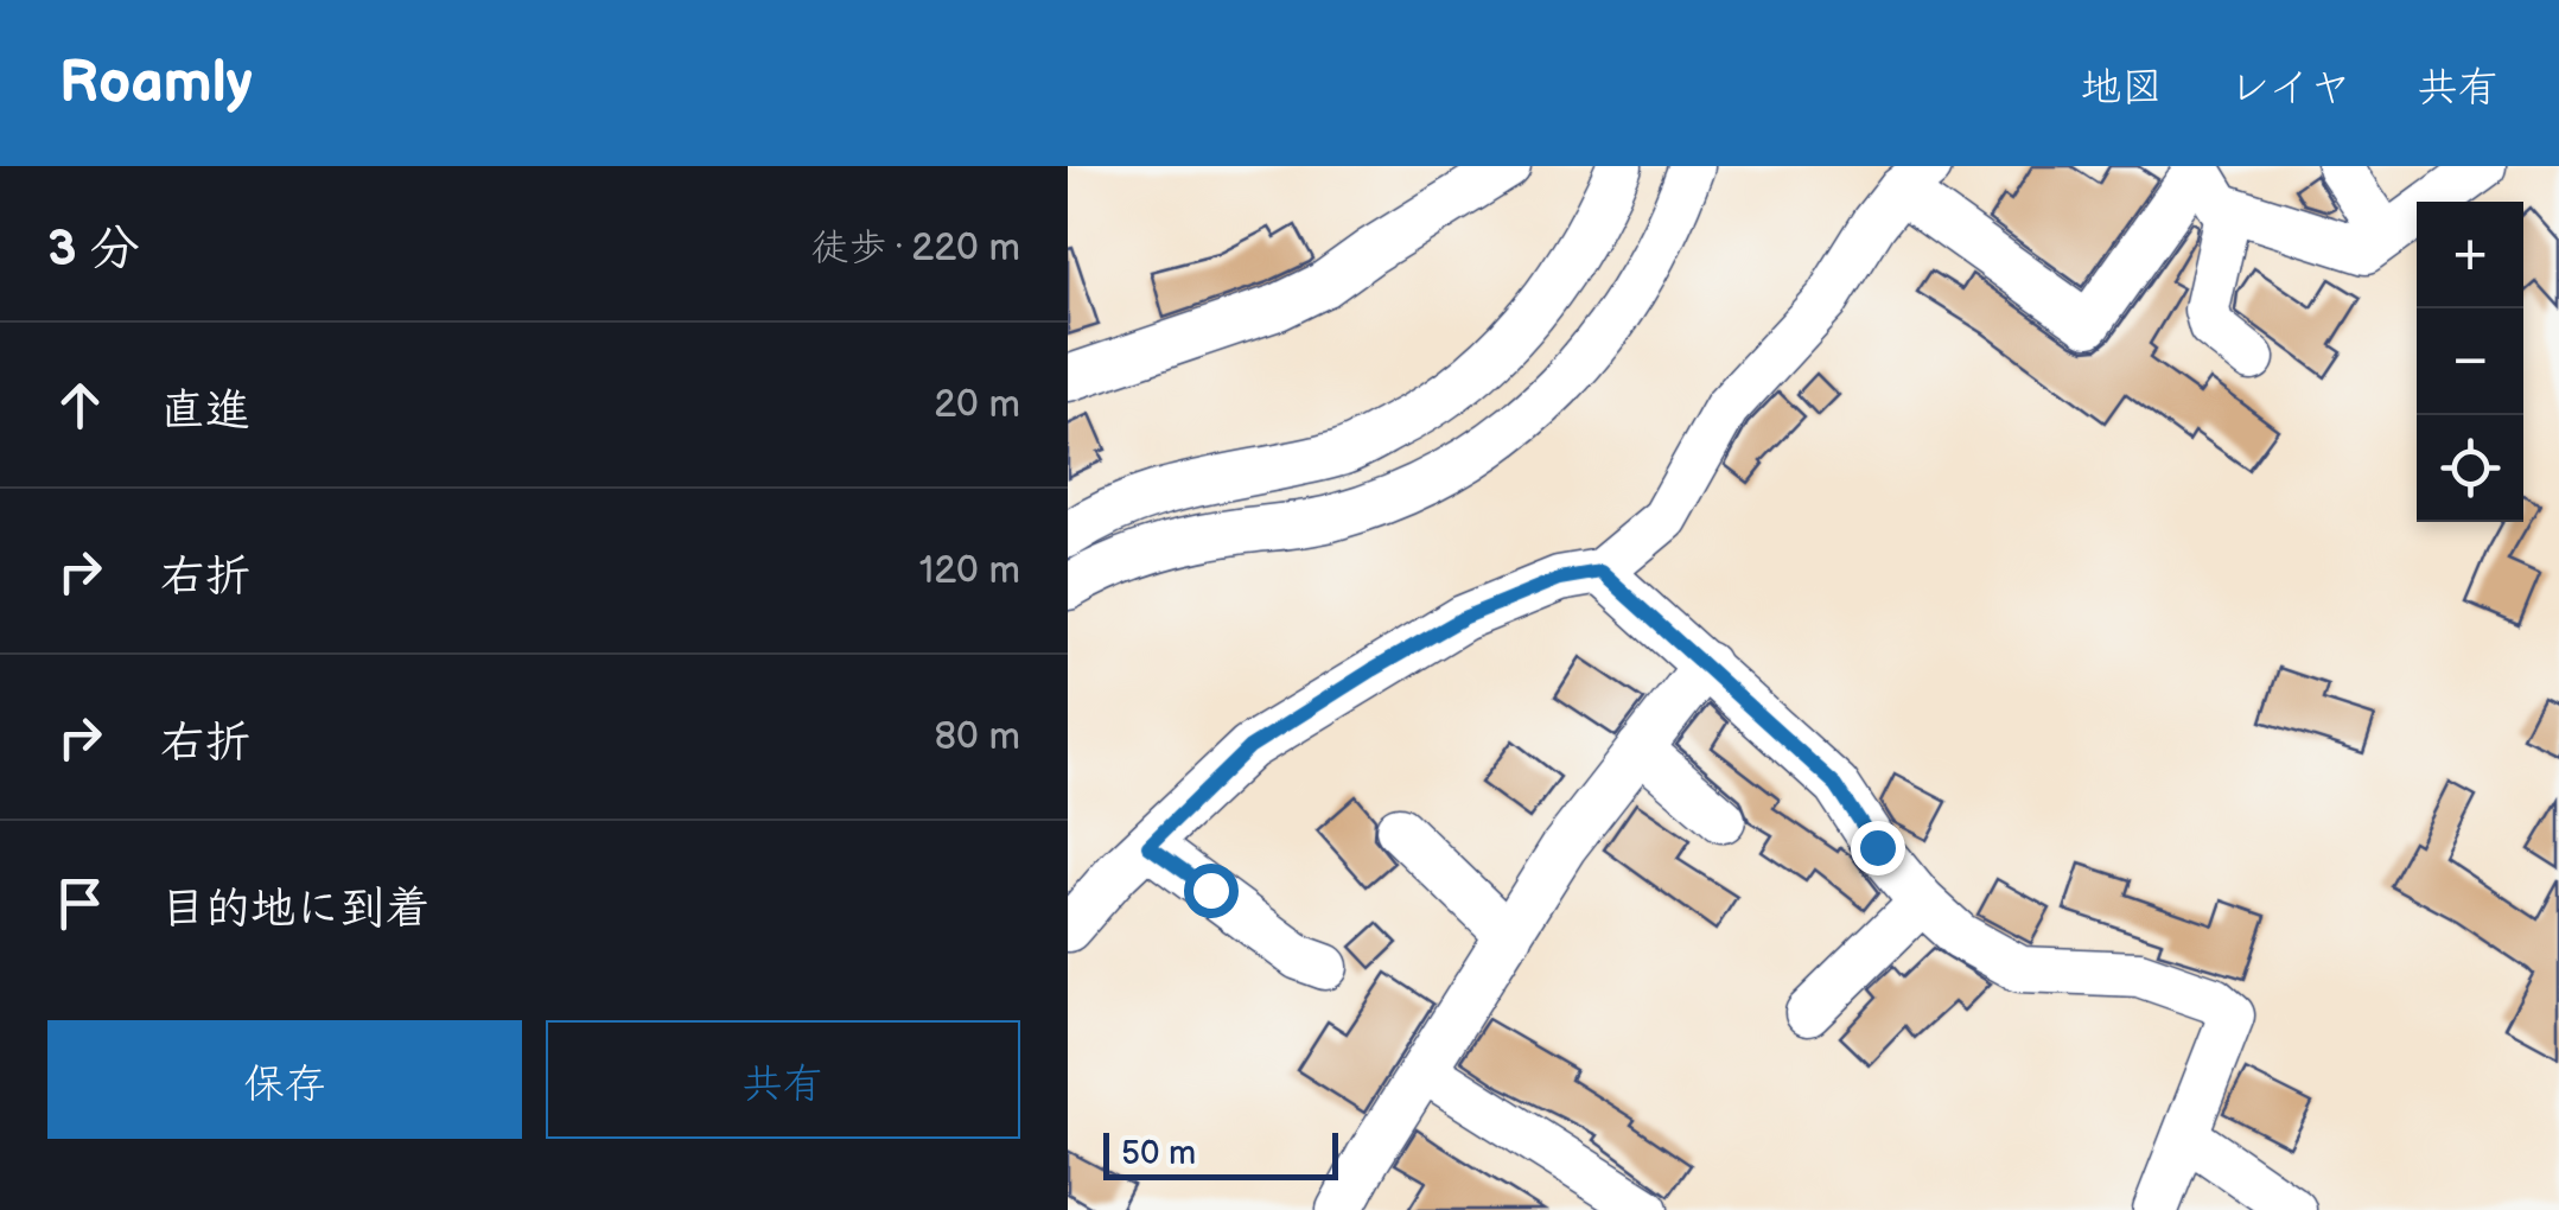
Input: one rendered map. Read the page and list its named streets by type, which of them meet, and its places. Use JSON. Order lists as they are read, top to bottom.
{
  "scale_bar": "50 m",
  "page": {
    "header": "Roamly",
    "nav": ["地図", "レイヤ", "共有"],
    "heading": ["3 分", "徒歩 · 220 m"],
    "map_buttons": ["+", "−"],
    "list": [
      ["直進", "20 m"],
      ["右折", "120 m"],
      ["右折", "80 m"],
      "目的地に到着"
    ],
    "buttons": ["保存", "共有"],
    "scale": "50 m"
  }
}
